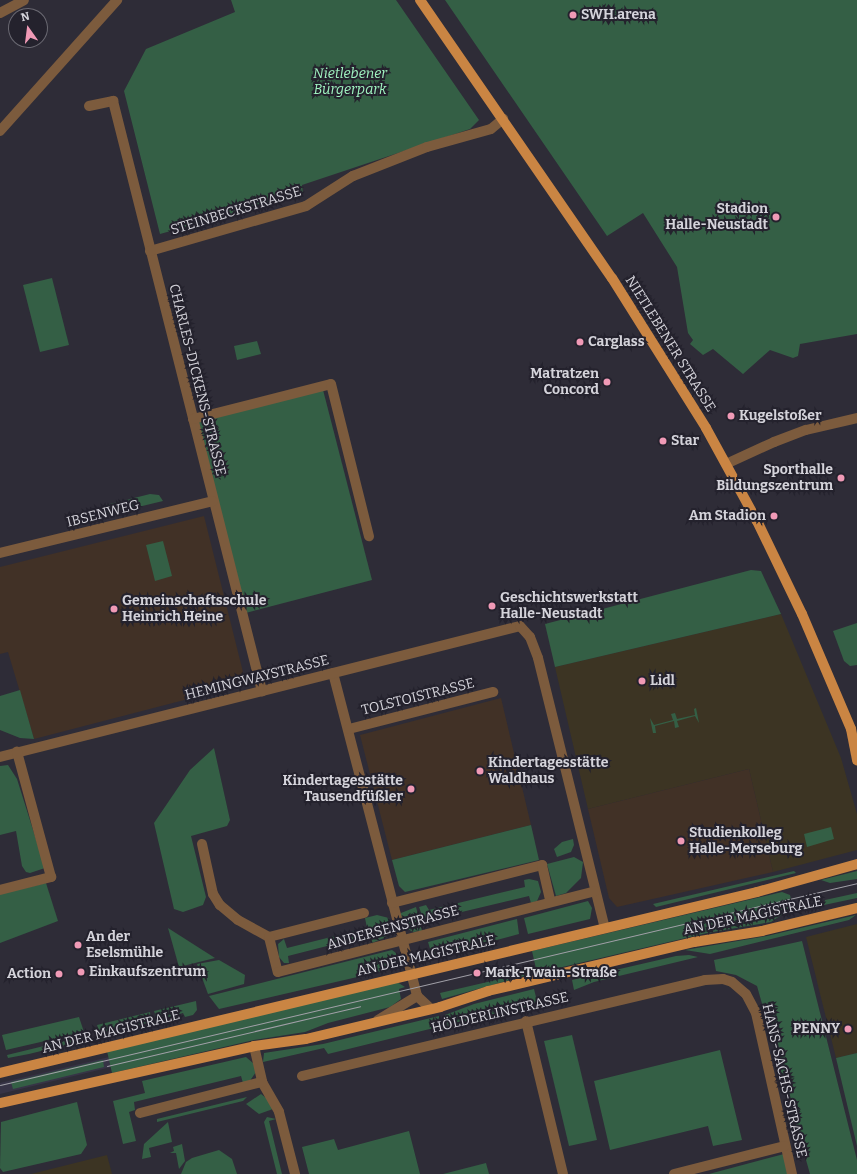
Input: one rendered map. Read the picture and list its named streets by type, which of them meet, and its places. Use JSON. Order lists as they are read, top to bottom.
{
  "streets": {
    "main road": ["NIETLEBENER STRASSE", "AN DER MAGISTRALE"],
    "street": [
      "STEINBECKSTRASSE",
      "CHARLES-DICKENS-STRASSE",
      "IBSENWEG",
      "HEMINGWAYSTRASSE",
      "TOLSTOISTRASSE",
      "ANDERSENSTRASSE",
      "HÖLDERLINSTRASSE",
      "HANS-SACHS-STRASSE"
    ]
  },
  "crossings": [
    ["STEINBECKSTRASSE", "NIETLEBENER STRASSE"],
    ["STEINBECKSTRASSE", "CHARLES-DICKENS-STRASSE"],
    ["CHARLES-DICKENS-STRASSE", "IBSENWEG"],
    ["CHARLES-DICKENS-STRASSE", "HEMINGWAYSTRASSE"],
    ["HEMINGWAYSTRASSE", "TOLSTOISTRASSE"],
    ["HEMINGWAYSTRASSE", "ANDERSENSTRASSE"],
    ["TOLSTOISTRASSE", "AN DER MAGISTRALE"],
    ["TOLSTOISTRASSE", "ANDERSENSTRASSE"],
    ["HÖLDERLINSTRASSE", "HANS-SACHS-STRASSE"]
  ],
  "parks": ["Nietlebener Bürgerpark"],
  "places": [
    "SWH.arena",
    "Stadion Halle-Neustadt",
    "Carglass",
    "Matratzen Concord",
    "Kugelstoßer",
    "Star",
    "Sporthalle Bildungszentrum",
    "Am Stadion",
    "Geschichtswerkstatt Halle-Neustadt",
    "Gemeinschaftsschule Heinrich Heine",
    "Lidl",
    "Kindertagesstätte Waldhaus",
    "Kindertagesstätte Tausendfüßler",
    "Studienkolleg Halle-Merseburg",
    "An der Eselsmühle",
    "Einkaufszentrum",
    "Mark-Twain-Straße",
    "Action",
    "PENNY"
  ],
  "north": "top"
}
